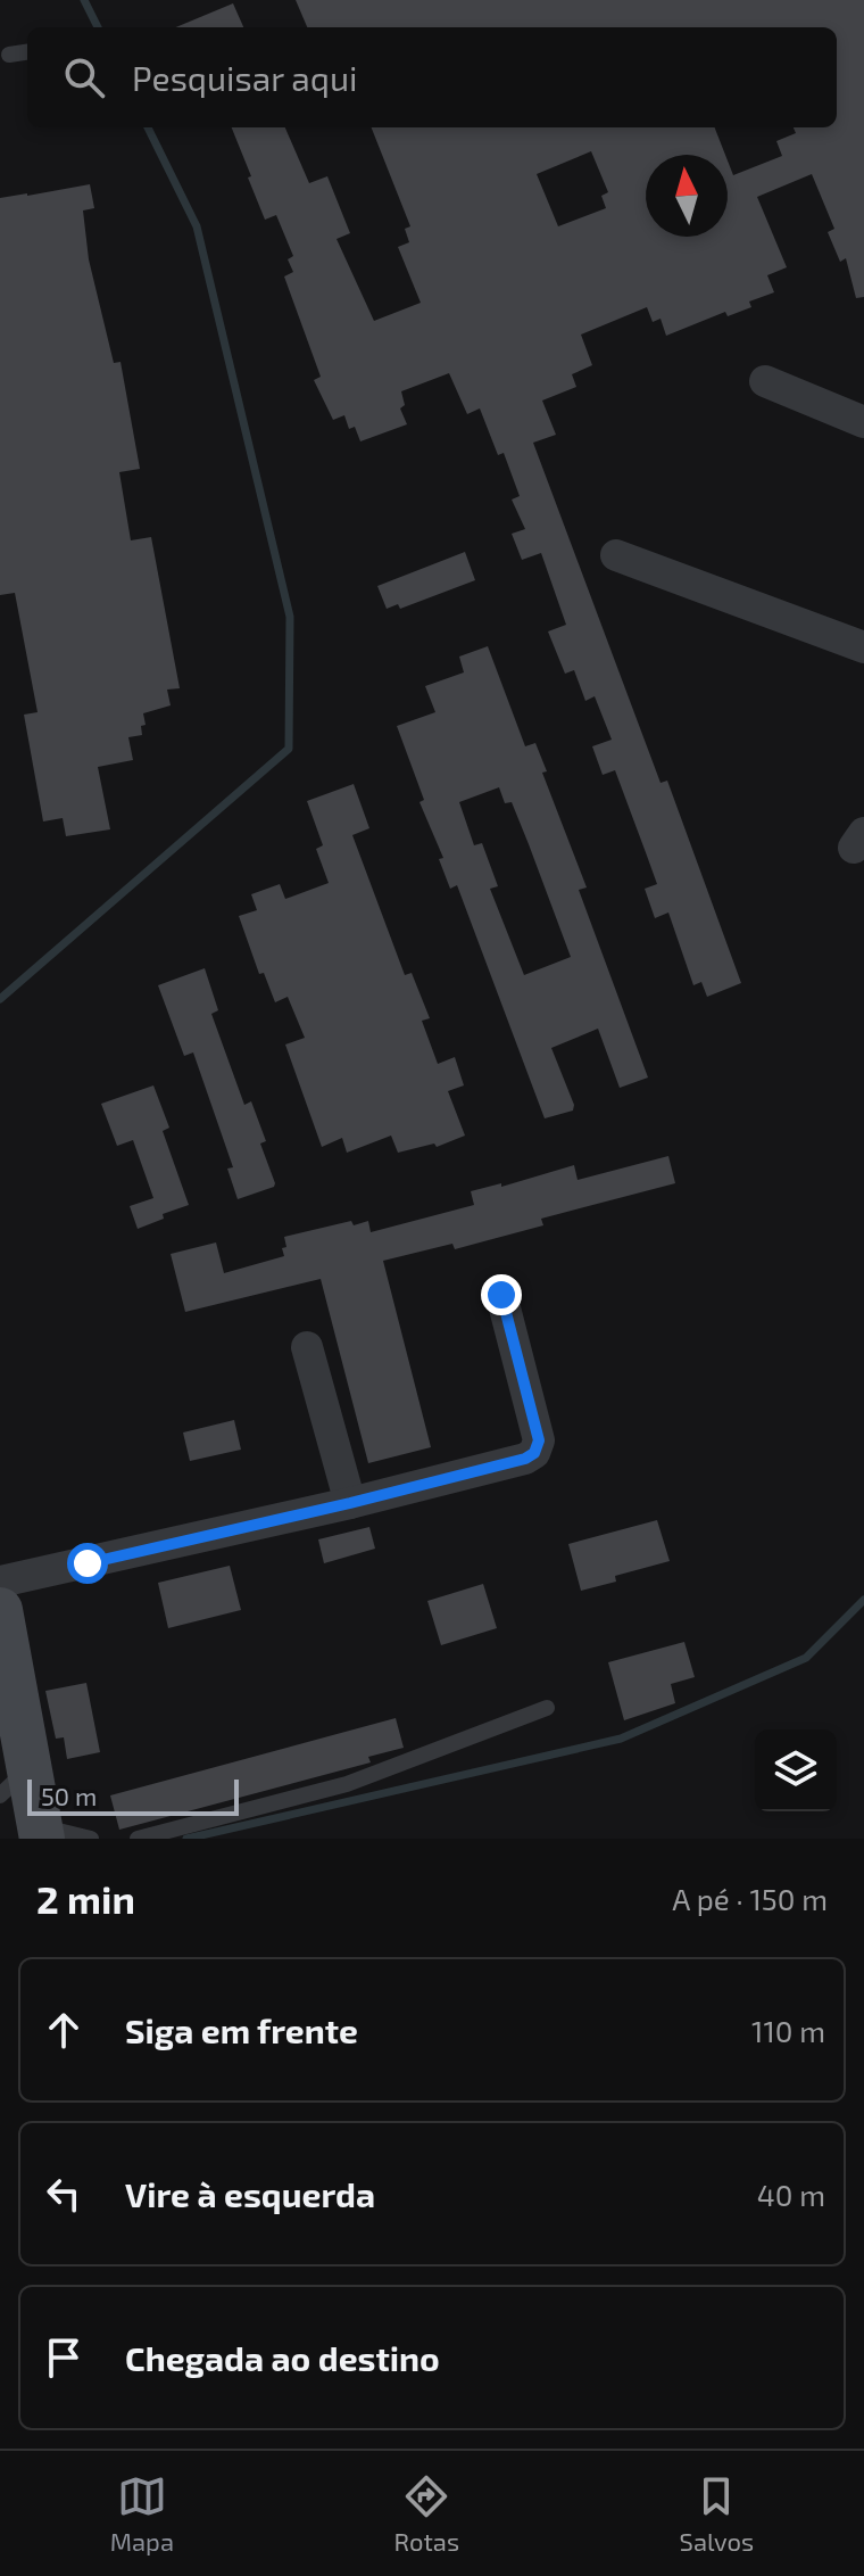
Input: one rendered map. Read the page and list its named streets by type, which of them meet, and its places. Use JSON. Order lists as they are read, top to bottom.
{
  "scale_bar": "50 m",
  "north": "top",
  "page": {
    "search": "Pesquisar aqui",
    "scale": "50 m",
    "heading": ["2 min", "A pé · 150 m"],
    "list": [
      ["Siga em frente", "110 m"],
      ["Vire à esquerda", "40 m"],
      "Chegada ao destino"
    ],
    "nav": ["Mapa", "Rotas", "Salvos"]
  }
}
